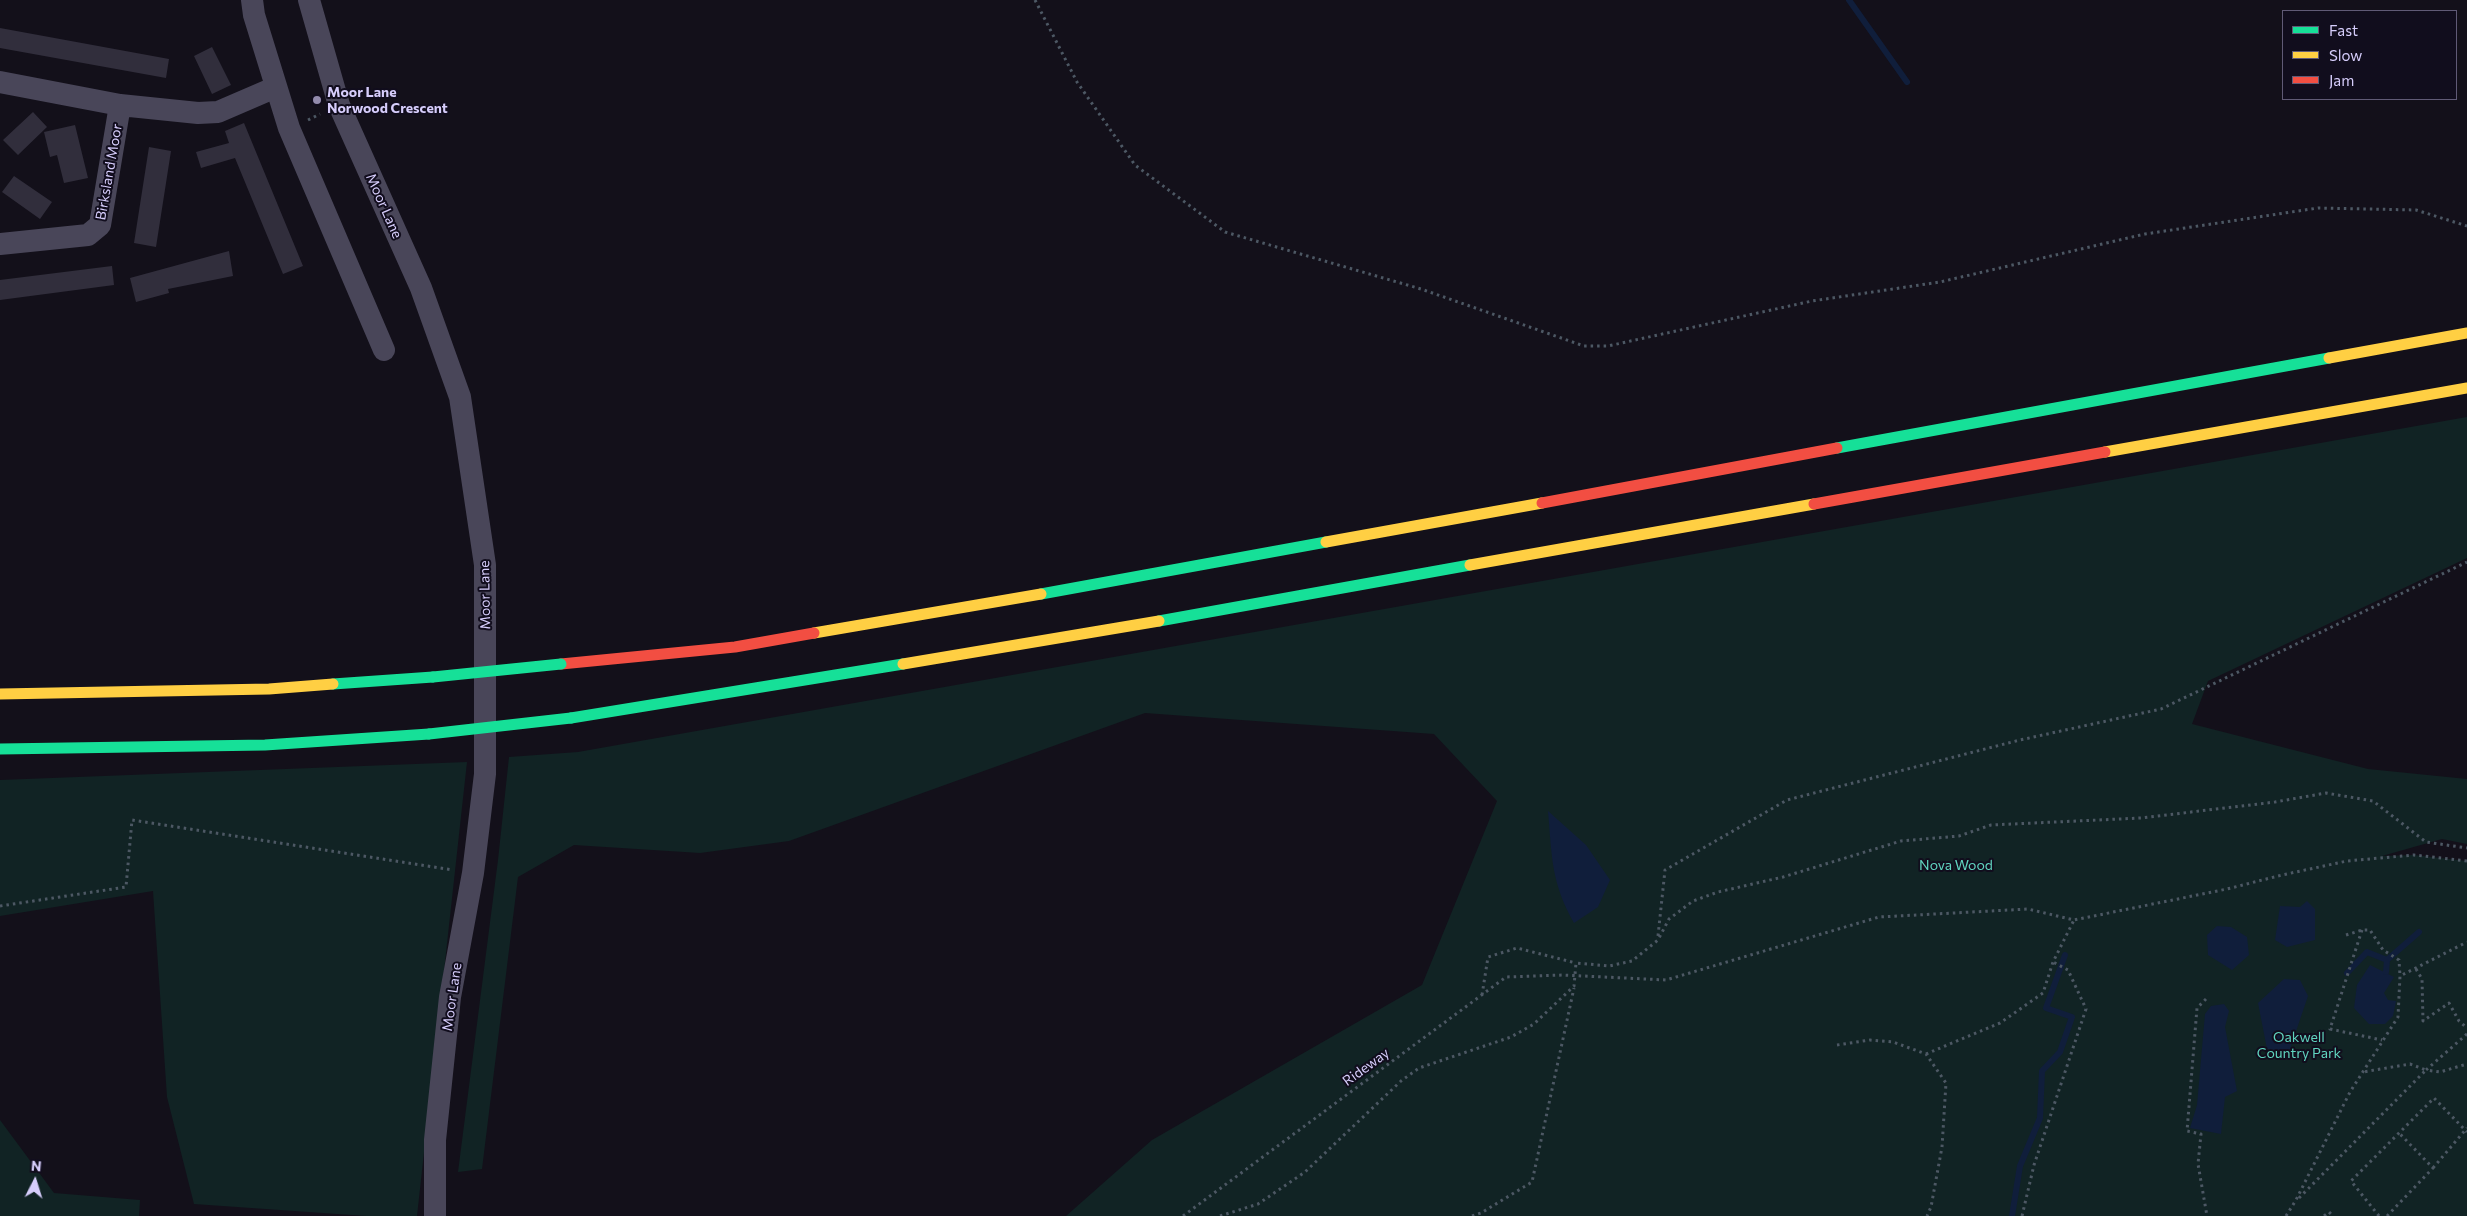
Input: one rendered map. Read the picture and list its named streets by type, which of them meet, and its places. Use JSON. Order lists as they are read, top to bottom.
{
  "streets": {
    "street": ["Birksland Moor", "Moor Lane"],
    "path": ["Rideway"]
  },
  "parks": ["Nova Wood", "Oakwell Country Park"],
  "places": ["Moor Lane Norwood Crescent"],
  "legend": ["Fast", "Slow", "Jam"],
  "north": "top"
}
